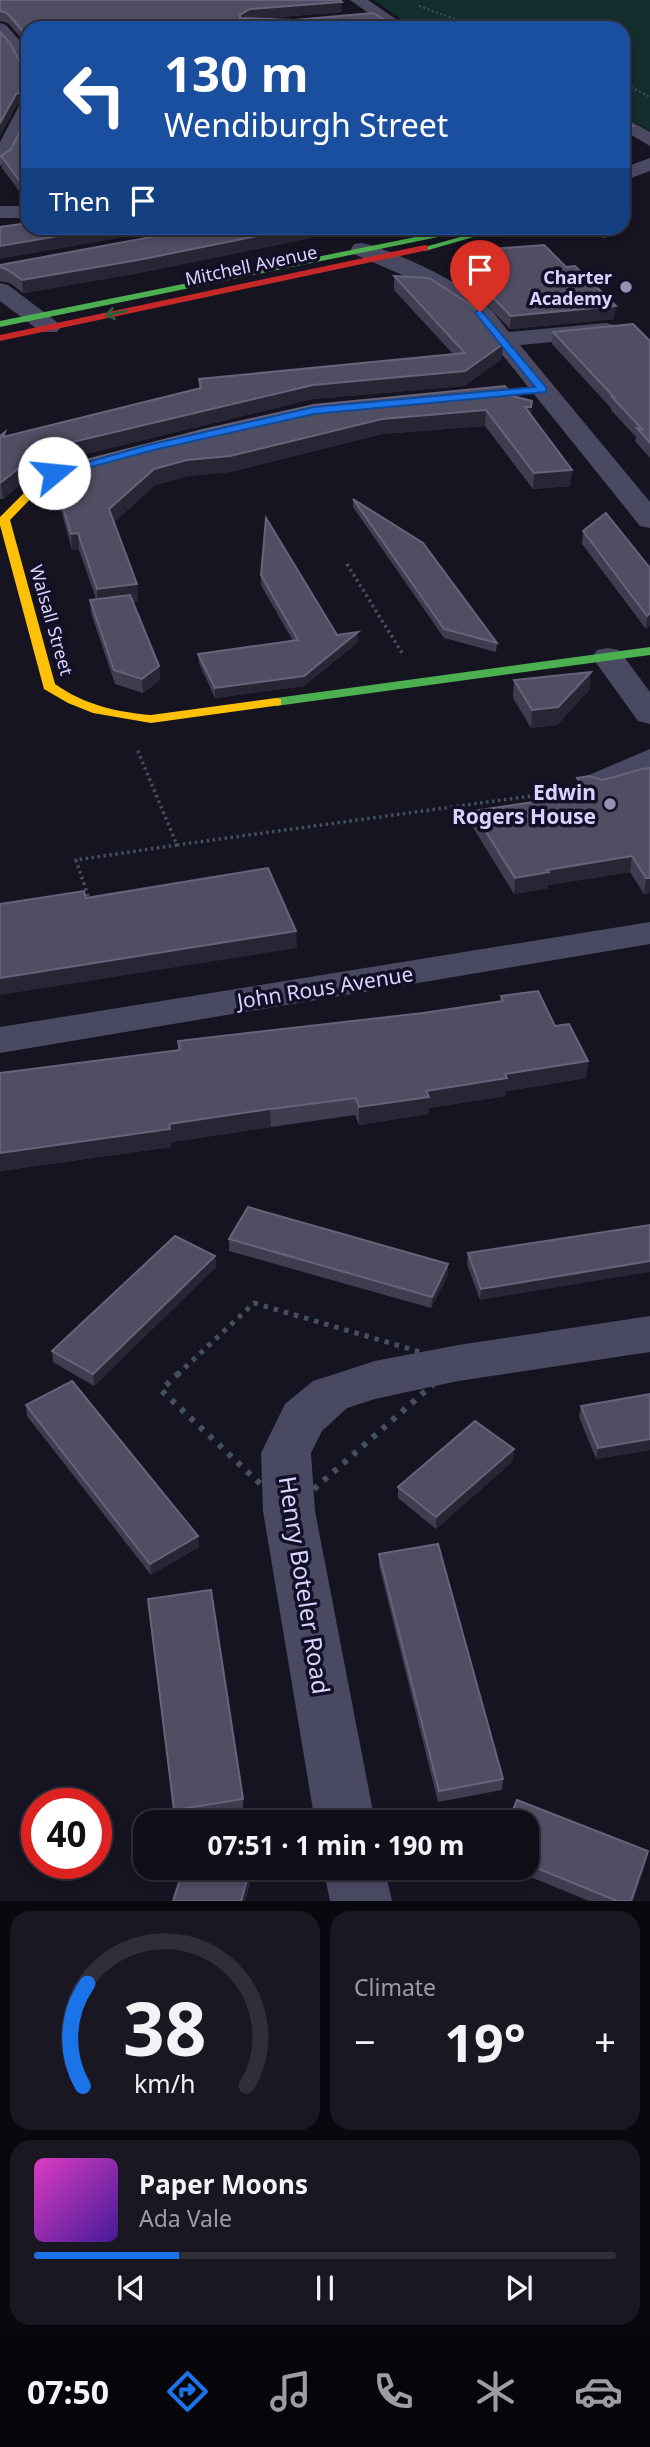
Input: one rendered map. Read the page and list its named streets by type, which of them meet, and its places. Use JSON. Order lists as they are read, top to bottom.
{
  "streets": {
    "street": [
      "Mitchell Avenue",
      "Walsall Street",
      "John Rous Avenue",
      "Henry Boteler Road"
    ]
  },
  "places": ["Charter Academy", "Edwin Rogers House"],
  "page": {
    "turn": ["130 m", "Wendiburgh Street"],
    "then": "Then",
    "limit": "40",
    "trip": "07:51 · 1 min · 190 m",
    "tile": "Climate",
    "heat": ["−", "19°", "+"],
    "song": ["Paper Moons", "Ada Vale"],
    "tabs": "07:50",
    "gauge": ["38", "km/h"]
  }
}
